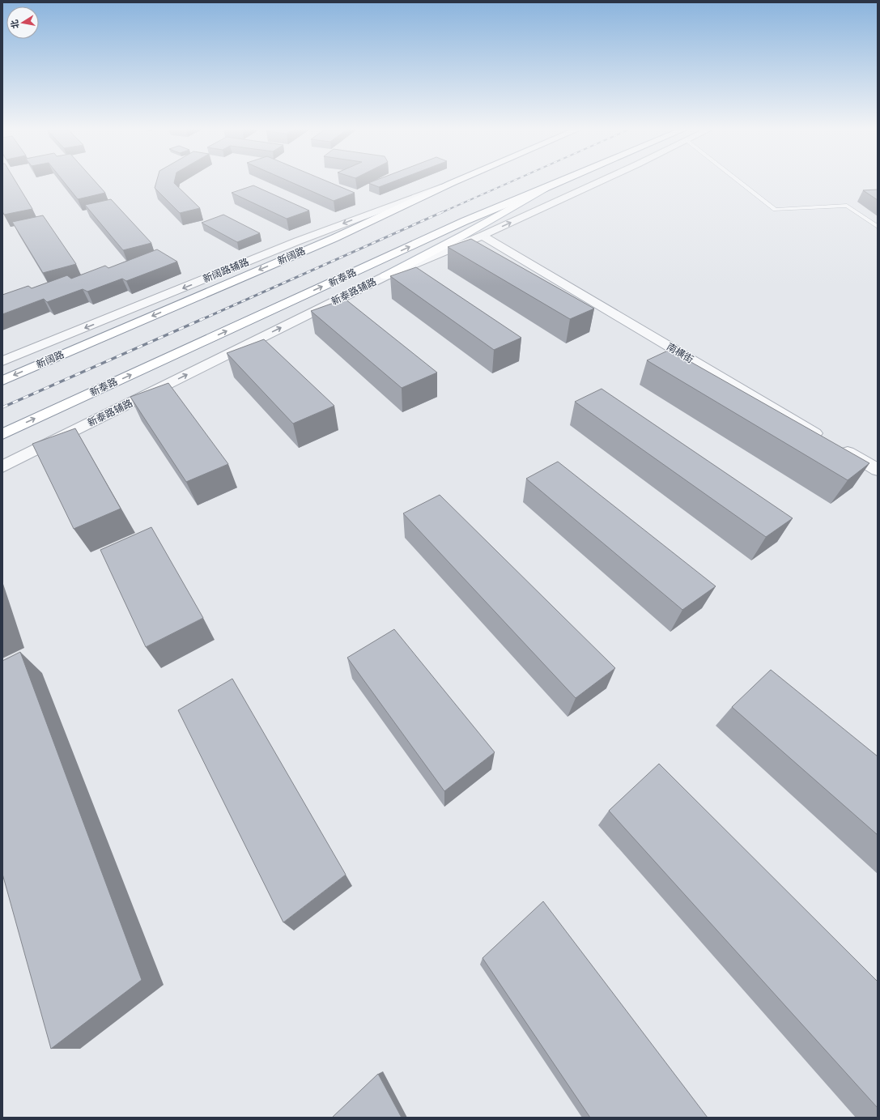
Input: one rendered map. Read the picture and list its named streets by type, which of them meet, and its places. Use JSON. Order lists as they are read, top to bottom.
{
  "streets": {
    "main road": ["新阔路", "新泰路"],
    "street": ["新阔路辅路", "新泰路辅路", "南横街"]
  },
  "crossings": [
    ["新阔路", "新阔路辅路"],
    ["新泰路辅路", "南横街"]
  ],
  "one_way": ["新阔路", "新阔路辅路", "新泰路辅路"],
  "north": "left"
}
